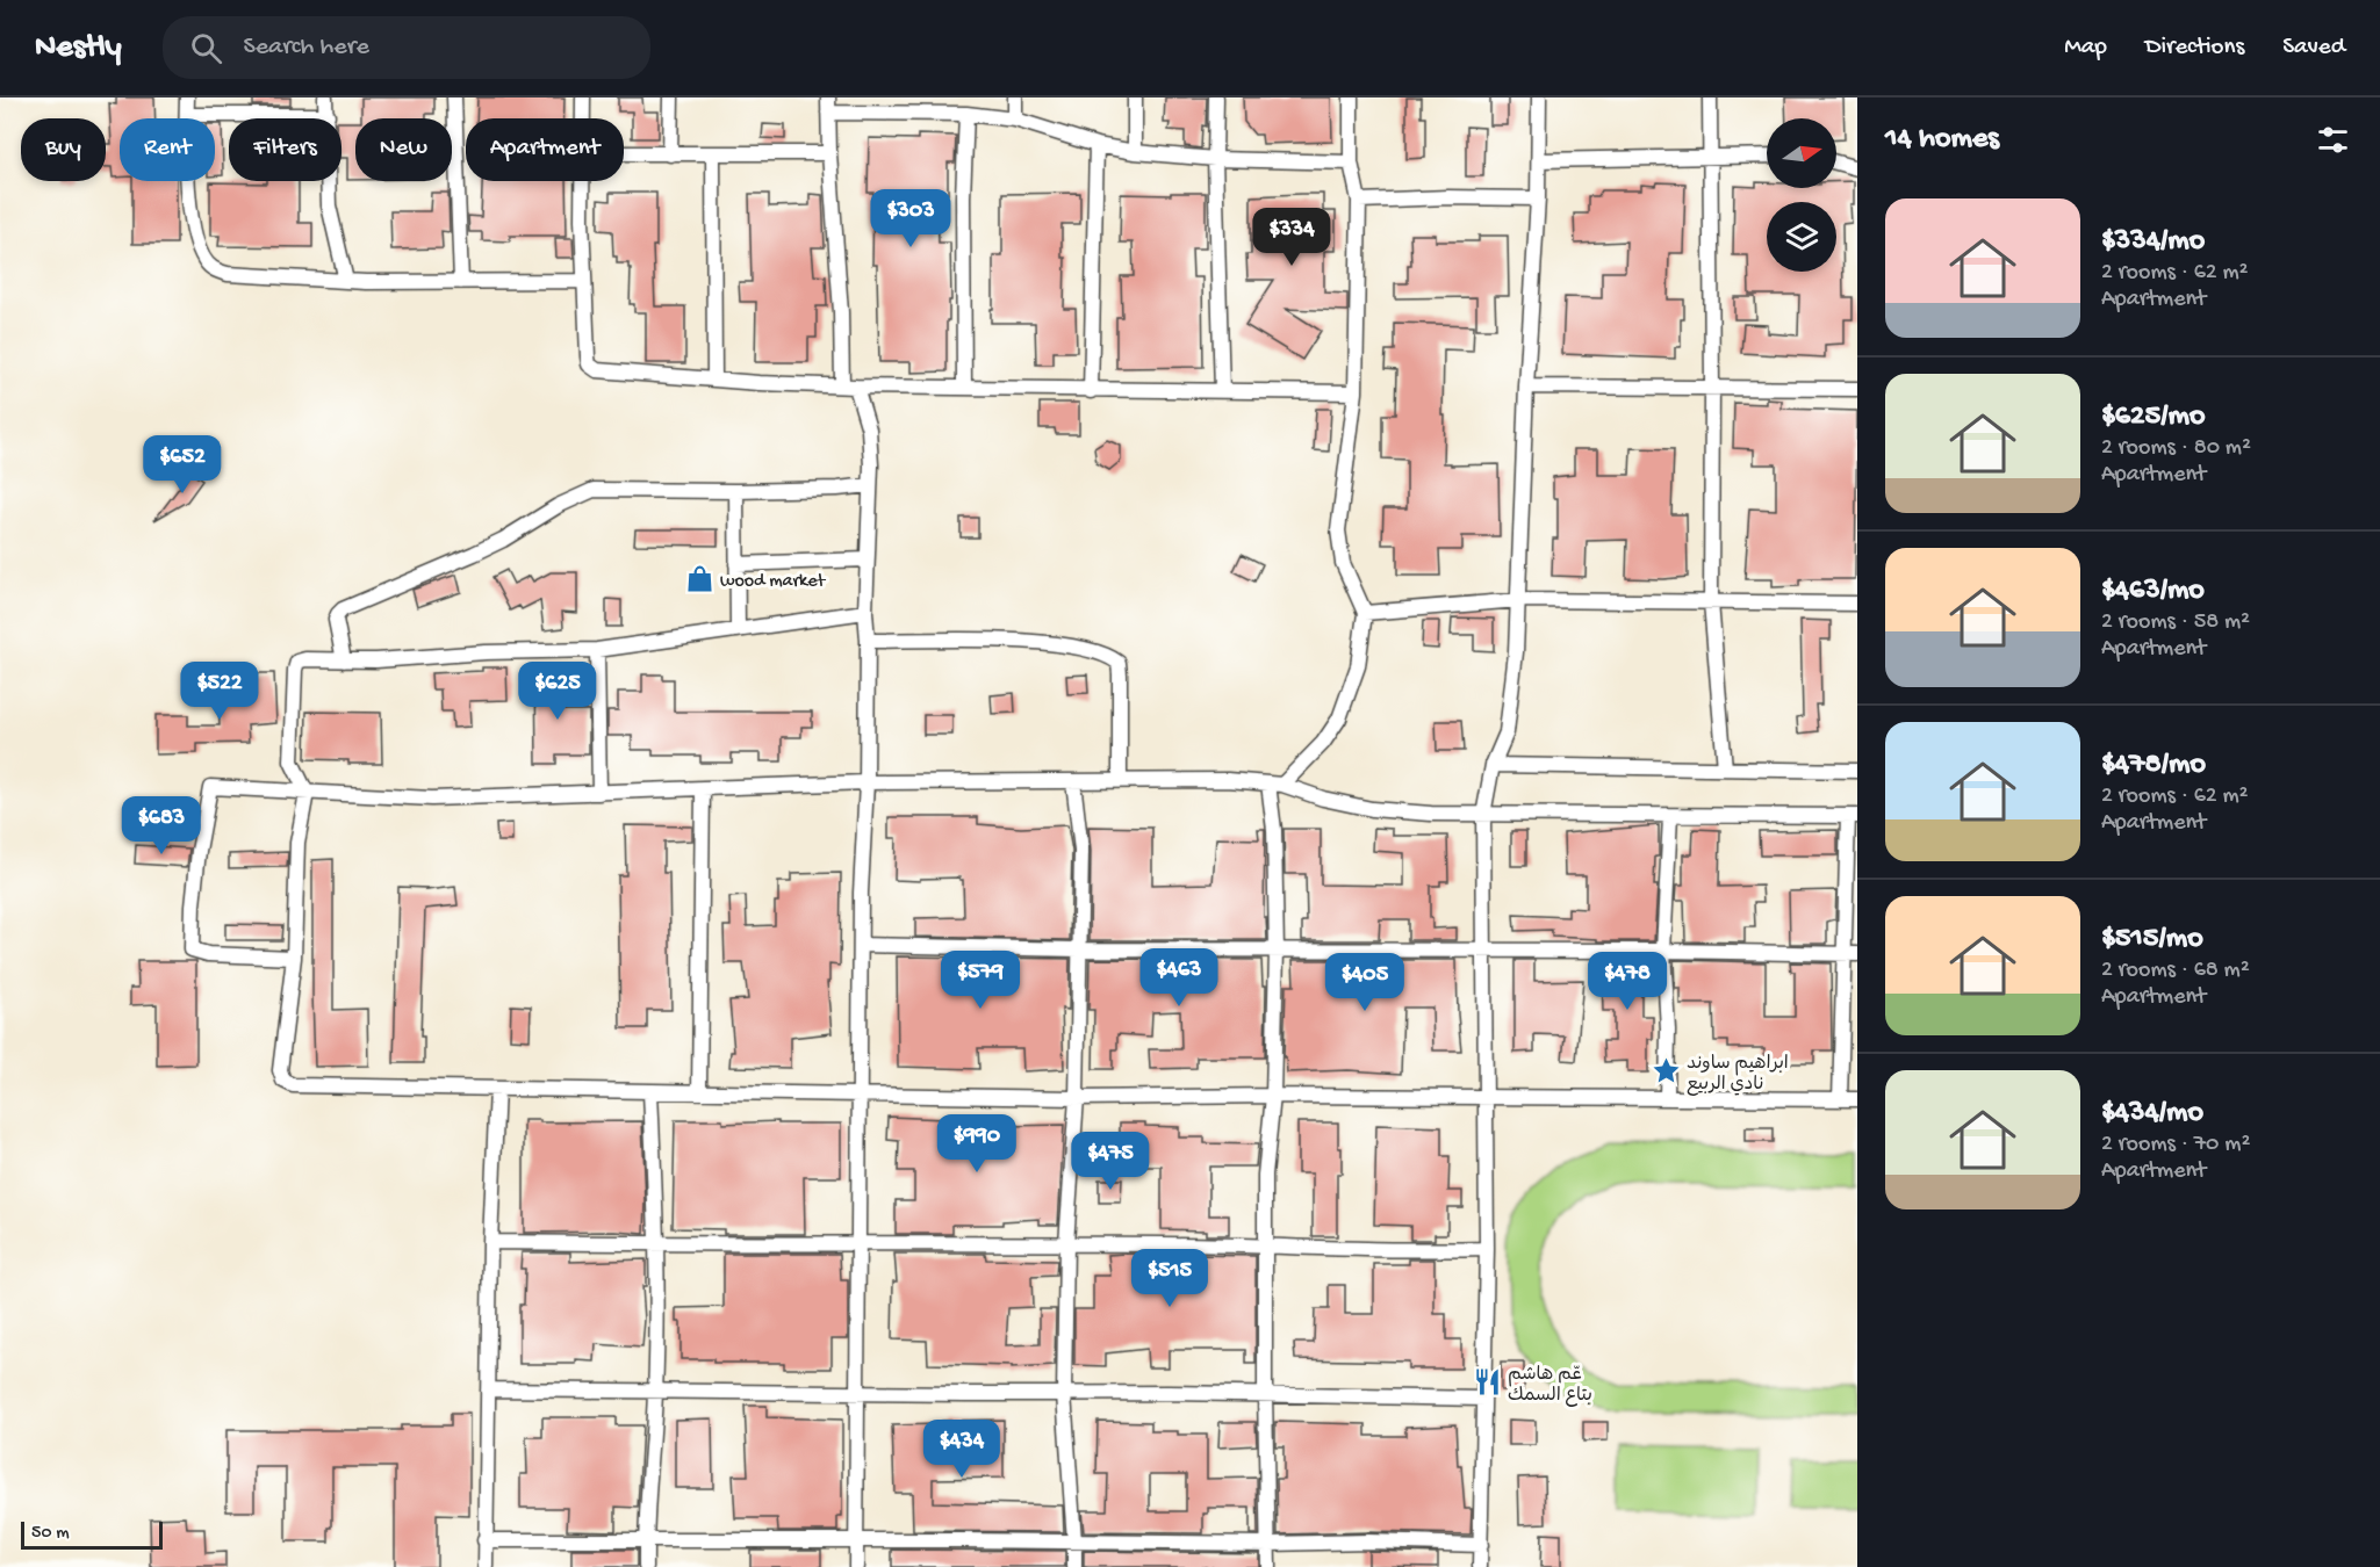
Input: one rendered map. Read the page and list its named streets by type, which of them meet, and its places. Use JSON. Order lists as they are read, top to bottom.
{
  "places": {
    "shop": ["wood market"],
    "place": ["ابراهيم ساوند نادي الربيع"],
    "restaurant": ["عّم هاشم بتاع السمك"]
  },
  "scale_bar": "50 m",
  "north": "right",
  "page": {
    "header": "Nestly",
    "search": "Search here",
    "nav": ["Map", "Directions", "Saved"],
    "heading": "14 homes",
    "chip": [
      "Buy",
      "Rent",
      "Filters",
      "New",
      "Apartment"
    ],
    "list": [
      {
        "name": "$334/mo",
        "note": "2 rooms · 62 m² · Apartment"
      },
      {
        "name": "$625/mo",
        "note": "2 rooms · 80 m² · Apartment"
      },
      {
        "name": "$463/mo",
        "note": "2 rooms · 58 m² · Apartment"
      },
      {
        "name": "$478/mo",
        "note": "2 rooms · 62 m² · Apartment"
      },
      {
        "name": "$515/mo",
        "note": "2 rooms · 68 m² · Apartment"
      },
      {
        "name": "$434/mo",
        "note": "2 rooms · 70 m² · Apartment"
      }
    ],
    "price": [
      "$303",
      "$334",
      "$652",
      "$522",
      "$625",
      "$683",
      "$463",
      "$579",
      "$478",
      "$405",
      "$990",
      "$475",
      "$515",
      "$434"
    ],
    "scale": "50 m"
  }
}
